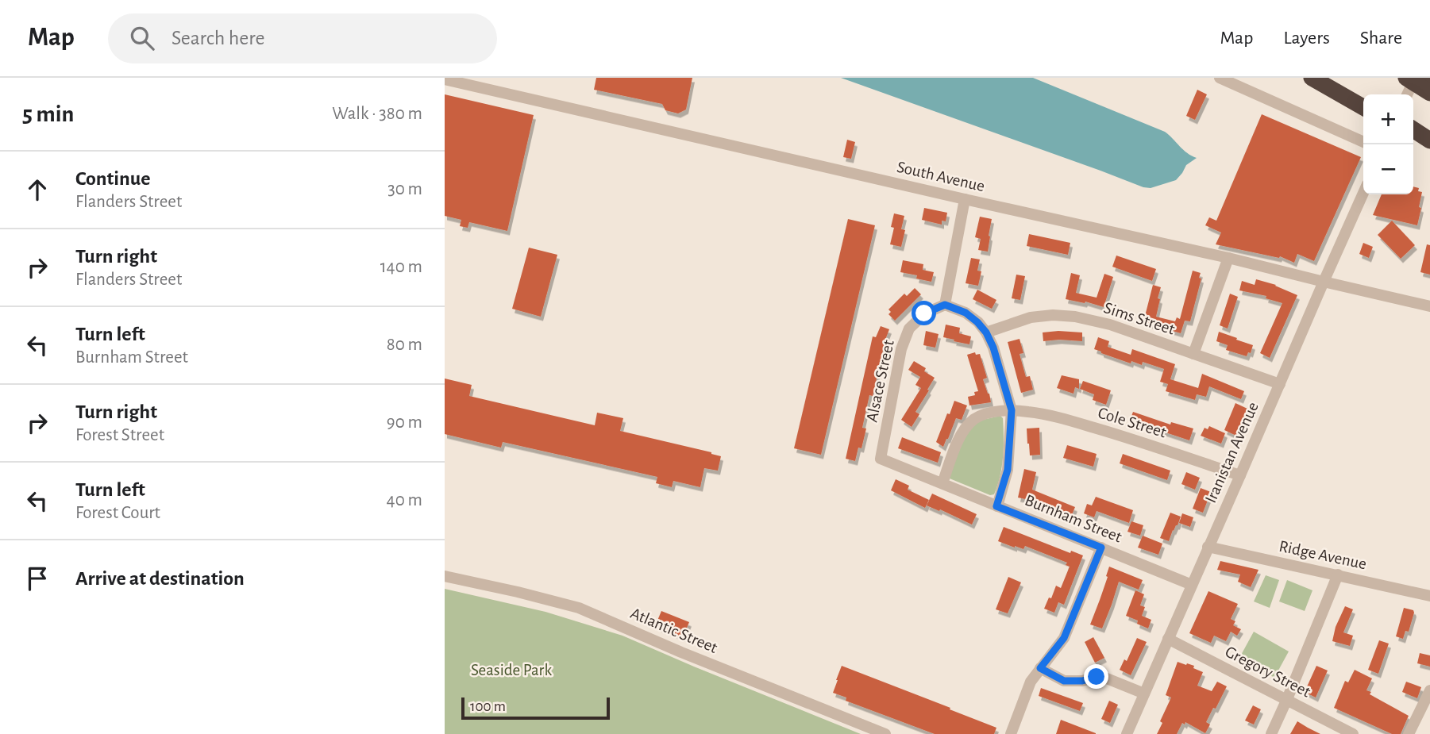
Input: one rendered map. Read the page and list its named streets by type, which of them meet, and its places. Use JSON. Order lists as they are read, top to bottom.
{
  "streets": {
    "street": [
      "South Avenue",
      "Sims Street",
      "Alsace Street",
      "Cole Street",
      "Iranistan Avenue",
      "Burnham Street",
      "Ridge Avenue",
      "Atlantic Street",
      "Gregory Street"
    ]
  },
  "crossings": [
    ["South Avenue", "Iranistan Avenue"],
    ["Sims Street", "Iranistan Avenue"],
    ["Alsace Street", "Burnham Street"],
    ["Cole Street", "Iranistan Avenue"],
    ["Cole Street", "Burnham Street"],
    ["Iranistan Avenue", "Burnham Street"],
    ["Iranistan Avenue", "Ridge Avenue"],
    ["Iranistan Avenue", "Gregory Street"]
  ],
  "parks": ["Seaside Park"],
  "scale_bar": "100 m",
  "page": {
    "header": "Map",
    "search": "Search here",
    "nav": ["Map", "Layers", "Share"],
    "heading": ["5 min", "Walk · 380 m"],
    "map_buttons": ["+", "−"],
    "list": [
      ["Continue", "Flanders Street", "30 m"],
      ["Turn right", "Flanders Street", "140 m"],
      ["Turn left", "Burnham Street", "80 m"],
      ["Turn right", "Forest Street", "90 m"],
      ["Turn left", "Forest Court", "40 m"],
      "Arrive at destination"
    ],
    "scale": "100 m"
  }
}
